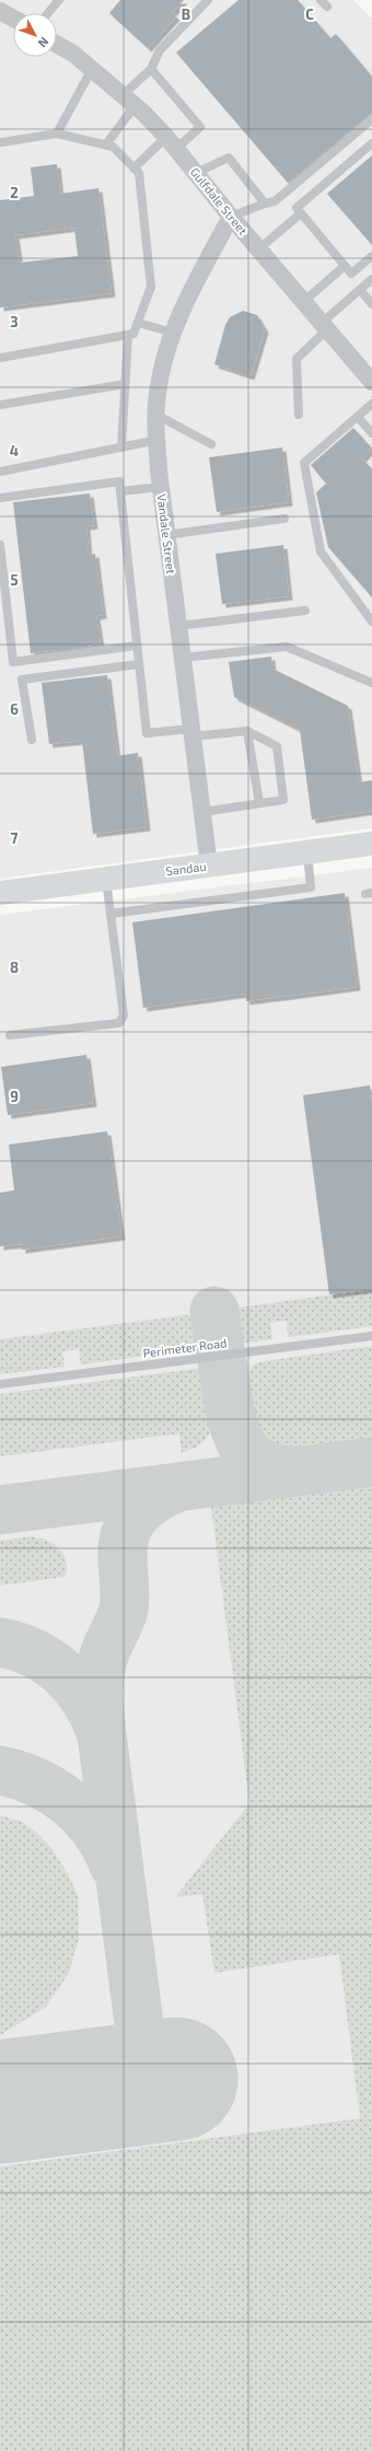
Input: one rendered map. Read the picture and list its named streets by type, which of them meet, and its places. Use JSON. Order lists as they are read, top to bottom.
{
  "streets": {
    "street": ["Gulfdale Street", "Vandale Street", "Sandau"],
    "lane": ["Perimeter Road"]
  },
  "crossings": [
    ["Gulfdale Street", "Vandale Street"],
    ["Vandale Street", "Sandau"]
  ],
  "north": "bottom right",
  "grid": {
    "columns": ["B", "C"],
    "rows": [
      "2",
      "3",
      "4",
      "5",
      "6",
      "7",
      "8",
      "9"
    ]
  }
}
